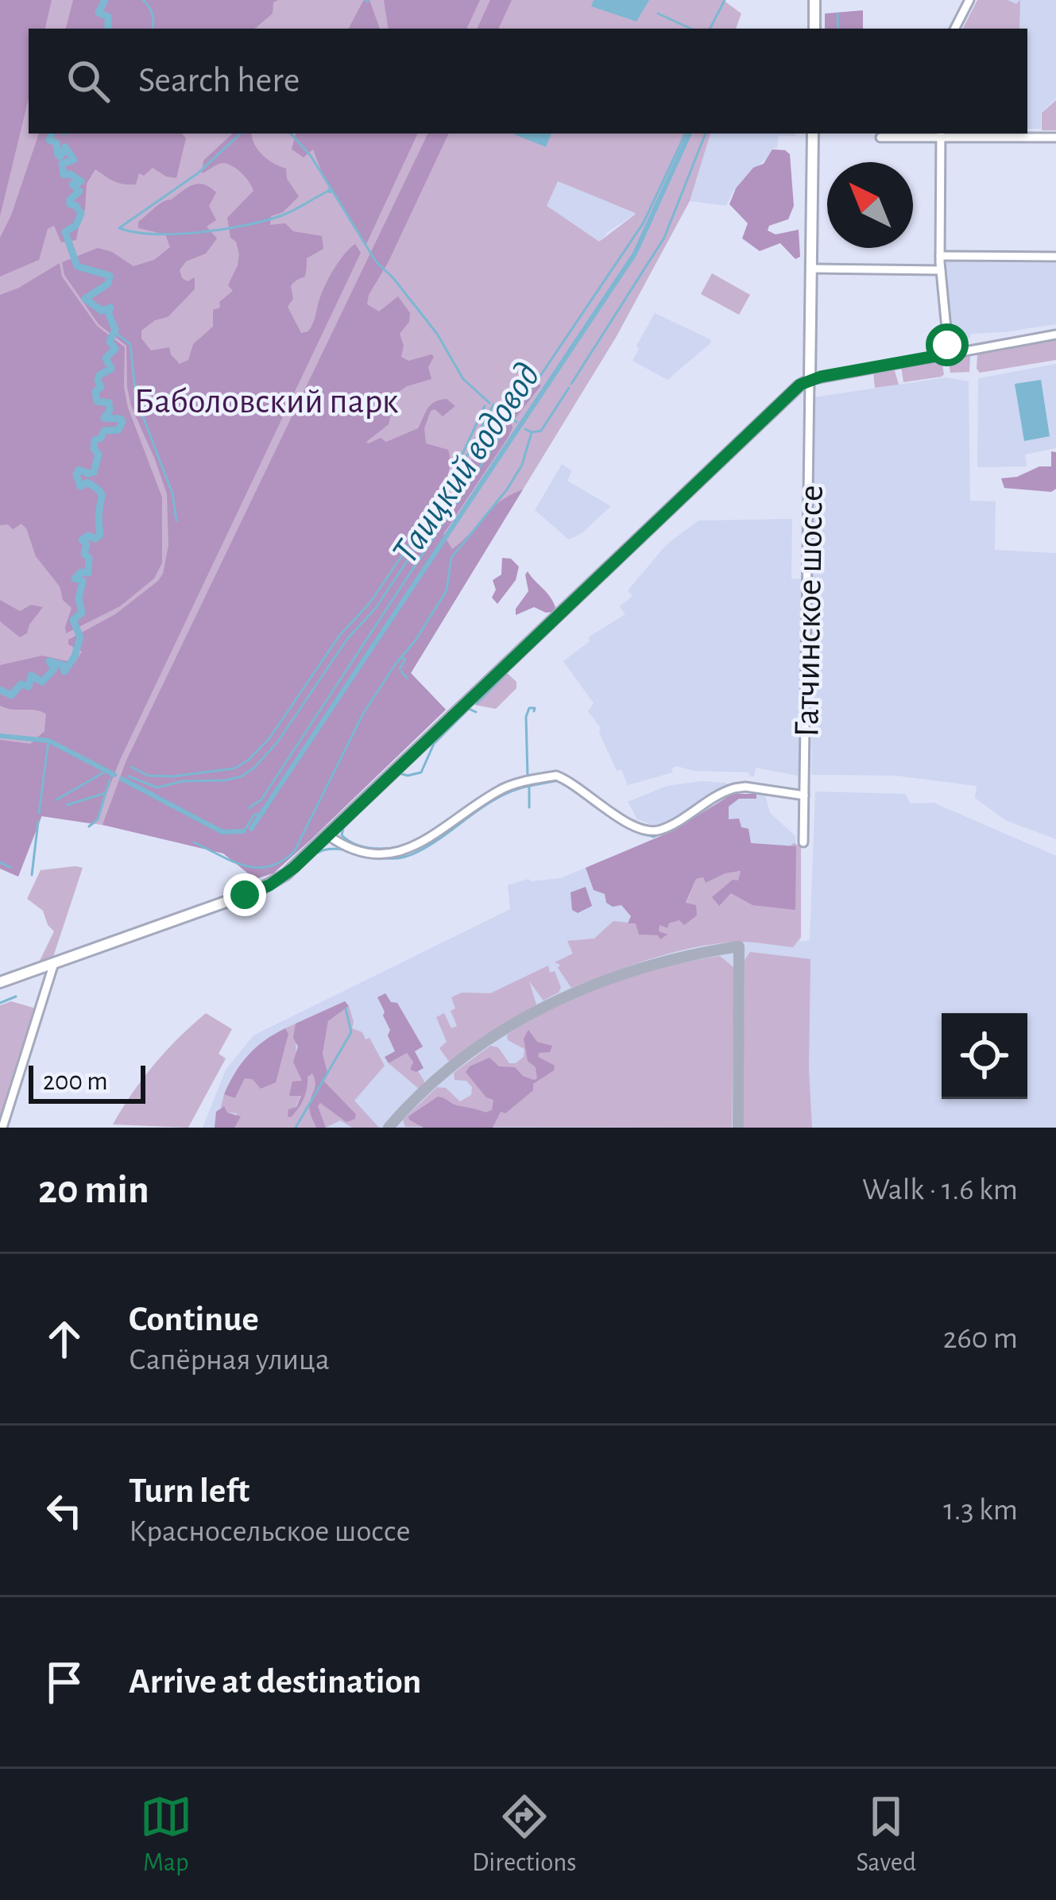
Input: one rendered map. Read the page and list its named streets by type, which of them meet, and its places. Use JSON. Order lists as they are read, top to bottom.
{
  "streets": {
    "street": ["Гатчинское шоссе"]
  },
  "water": ["Таицкий водовод"],
  "parks": ["Баболовский парк"],
  "scale_bar": "200 m",
  "north": "top left",
  "page": {
    "search": "Search here",
    "scale": "200 m",
    "heading": ["20 min", "Walk · 1.6 km"],
    "list": [
      ["Continue", "Сапёрная улица", "260 m"],
      ["Turn left", "Красносельское шоссе", "1.3 km"],
      "Arrive at destination"
    ],
    "nav": ["Map", "Directions", "Saved"]
  }
}
